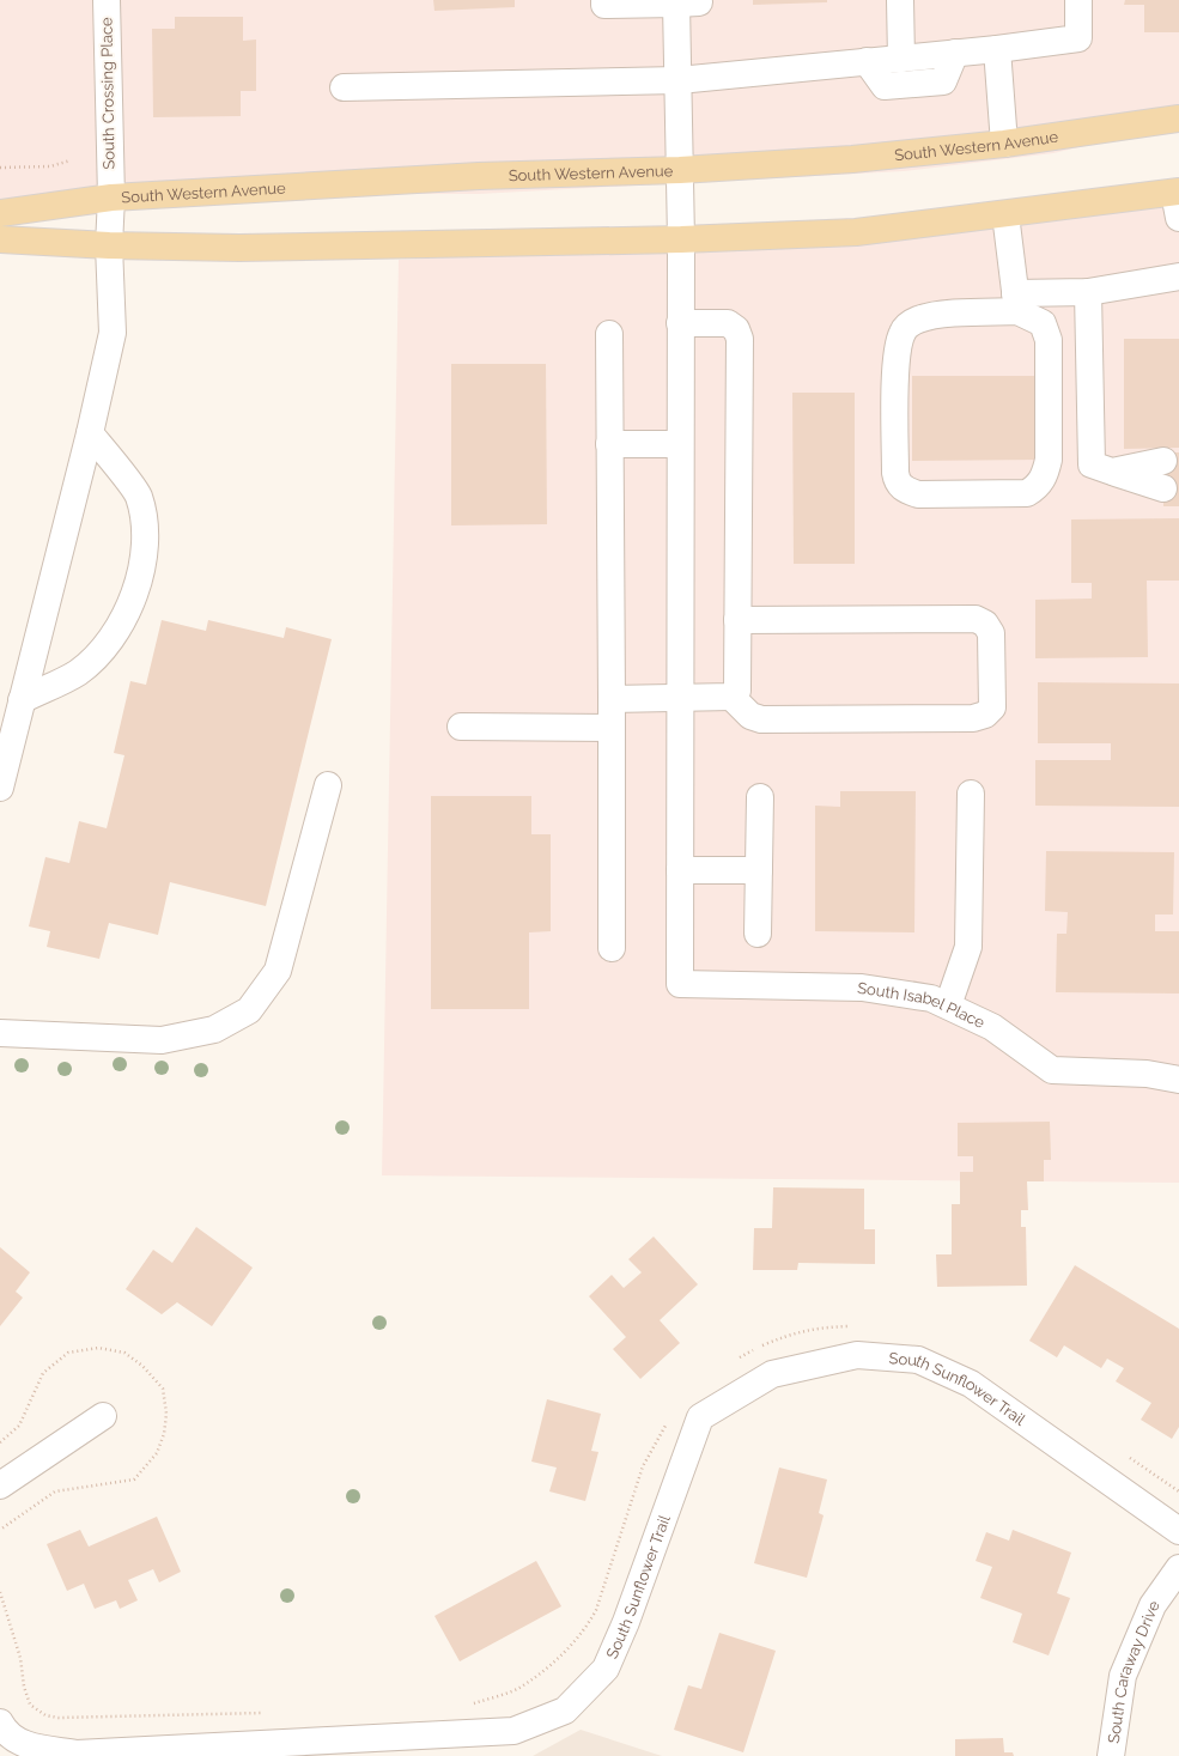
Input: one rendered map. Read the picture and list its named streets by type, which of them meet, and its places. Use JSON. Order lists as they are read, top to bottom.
{
  "streets": {
    "main road": ["South Western Avenue"],
    "street": [
      "South Crossing Place",
      "South Isabel Place",
      "South Sunflower Trail",
      "South Caraway Drive"
    ]
  },
  "crossings": [
    ["South Crossing Place", "South Western Avenue"]
  ]
}
